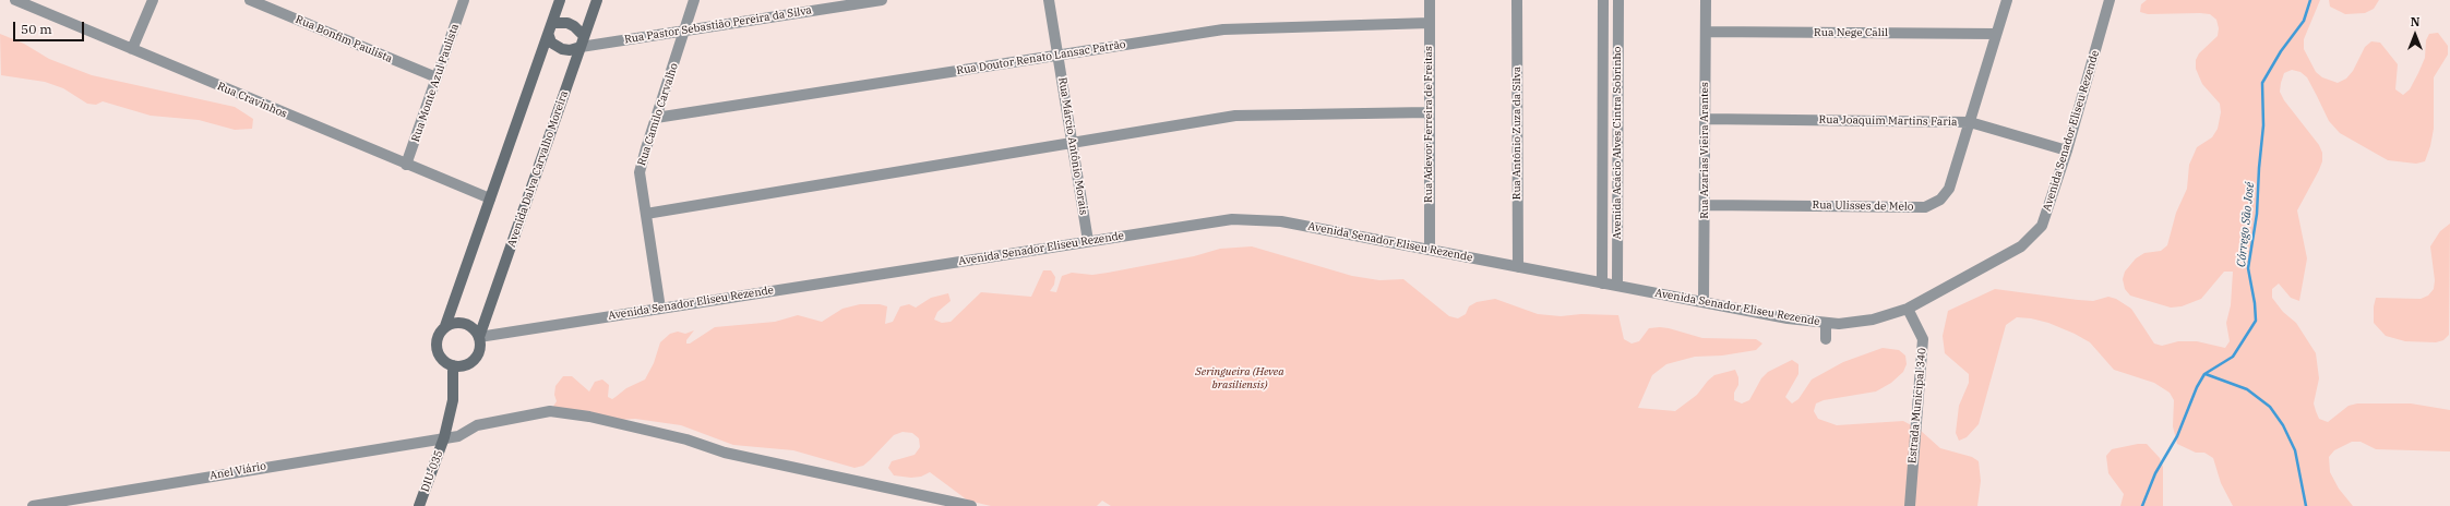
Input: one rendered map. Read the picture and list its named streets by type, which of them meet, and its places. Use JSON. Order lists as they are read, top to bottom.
{
  "streets": {
    "street": [
      "Rua Pastor Sebastião Pereira da Silva",
      "Rua Nege Calil",
      "Rua Bonfim Paulista",
      "Rua Doutor Renato Lansac Patrão",
      "Rua Monte Azul Paulista",
      "Rua Cravinhos",
      "Rua Camilo Carvalho",
      "Rua Joaquim Martins Faria",
      "Rua Adevor Ferreira de Freitas",
      "Avenida Senador Eliseu Rezende",
      "Rua Antônio Zuza da Silva",
      "Avenida Acácio Alves Cintra Sobrinho",
      "Rua Márcio Antônio Morais",
      "Rua Azarias Vieira Arantes",
      "Avenida Dalva Carvalho Moreira",
      "Rua Ulisses de Melo",
      "Estrada Municipal 340",
      "Anel Viário",
      "DIU-035"
    ]
  },
  "crossings": [
    ["Rua Pastor Sebastião Pereira da Silva", "Rua Camilo Carvalho"],
    ["Rua Pastor Sebastião Pereira da Silva", "Avenida Dalva Carvalho Moreira"],
    ["Rua Nege Calil", "Rua Azarias Vieira Arantes"],
    ["Rua Nege Calil", "Rua Ulisses de Melo"],
    ["Rua Bonfim Paulista", "Rua Monte Azul Paulista"],
    ["Rua Doutor Renato Lansac Patrão", "Rua Camilo Carvalho"],
    ["Rua Doutor Renato Lansac Patrão", "Rua Adevor Ferreira de Freitas"],
    ["Rua Doutor Renato Lansac Patrão", "Rua Márcio Antônio Morais"],
    ["Rua Monte Azul Paulista", "Rua Cravinhos"],
    ["Rua Camilo Carvalho", "Avenida Senador Eliseu Rezende"],
    ["Rua Joaquim Martins Faria", "Avenida Senador Eliseu Rezende"],
    ["Rua Joaquim Martins Faria", "Rua Azarias Vieira Arantes"],
    ["Rua Joaquim Martins Faria", "Rua Ulisses de Melo"],
    ["Rua Adevor Ferreira de Freitas", "Avenida Senador Eliseu Rezende"],
    ["Avenida Senador Eliseu Rezende", "Rua Antônio Zuza da Silva"],
    ["Avenida Senador Eliseu Rezende", "Avenida Acácio Alves Cintra Sobrinho"],
    ["Avenida Senador Eliseu Rezende", "Rua Márcio Antônio Morais"],
    ["Avenida Senador Eliseu Rezende", "Rua Azarias Vieira Arantes"],
    ["Avenida Senador Eliseu Rezende", "Avenida Dalva Carvalho Moreira"],
    ["Avenida Senador Eliseu Rezende", "Estrada Municipal 340"],
    ["Rua Azarias Vieira Arantes", "Rua Ulisses de Melo"],
    ["Anel Viário", "DIU-035"]
  ],
  "water": ["Córrego São José"],
  "parks": ["Seringueira (Hevea brasiliensis)"],
  "scale_bar": "50 m",
  "north": "top"
}
